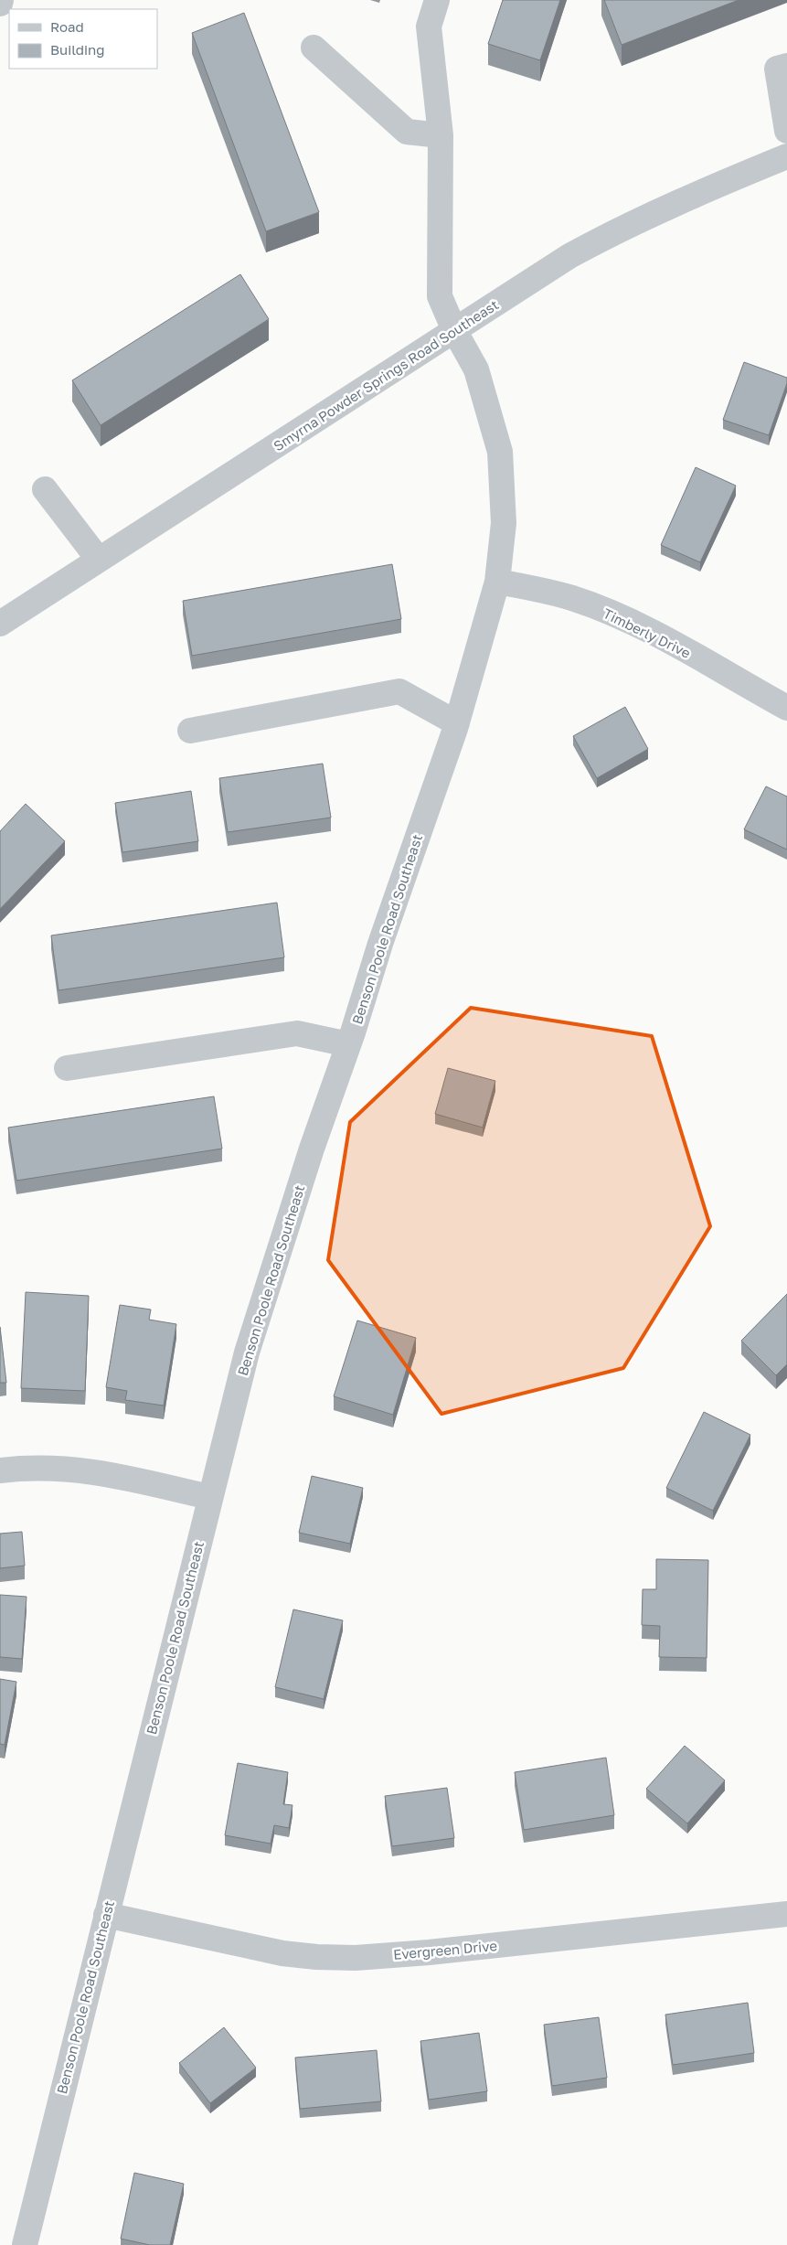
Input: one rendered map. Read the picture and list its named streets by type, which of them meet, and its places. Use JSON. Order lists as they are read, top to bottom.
{
  "streets": {
    "street": [
      "Smyrna Powder Springs Road Southeast",
      "Timberly Drive",
      "Benson Poole Road Southeast",
      "Evergreen Drive"
    ]
  },
  "crossings": [
    ["Smyrna Powder Springs Road Southeast", "Benson Poole Road Southeast"],
    ["Timberly Drive", "Benson Poole Road Southeast"],
    ["Benson Poole Road Southeast", "Evergreen Drive"]
  ],
  "legend": ["Road", "Building"]
}
